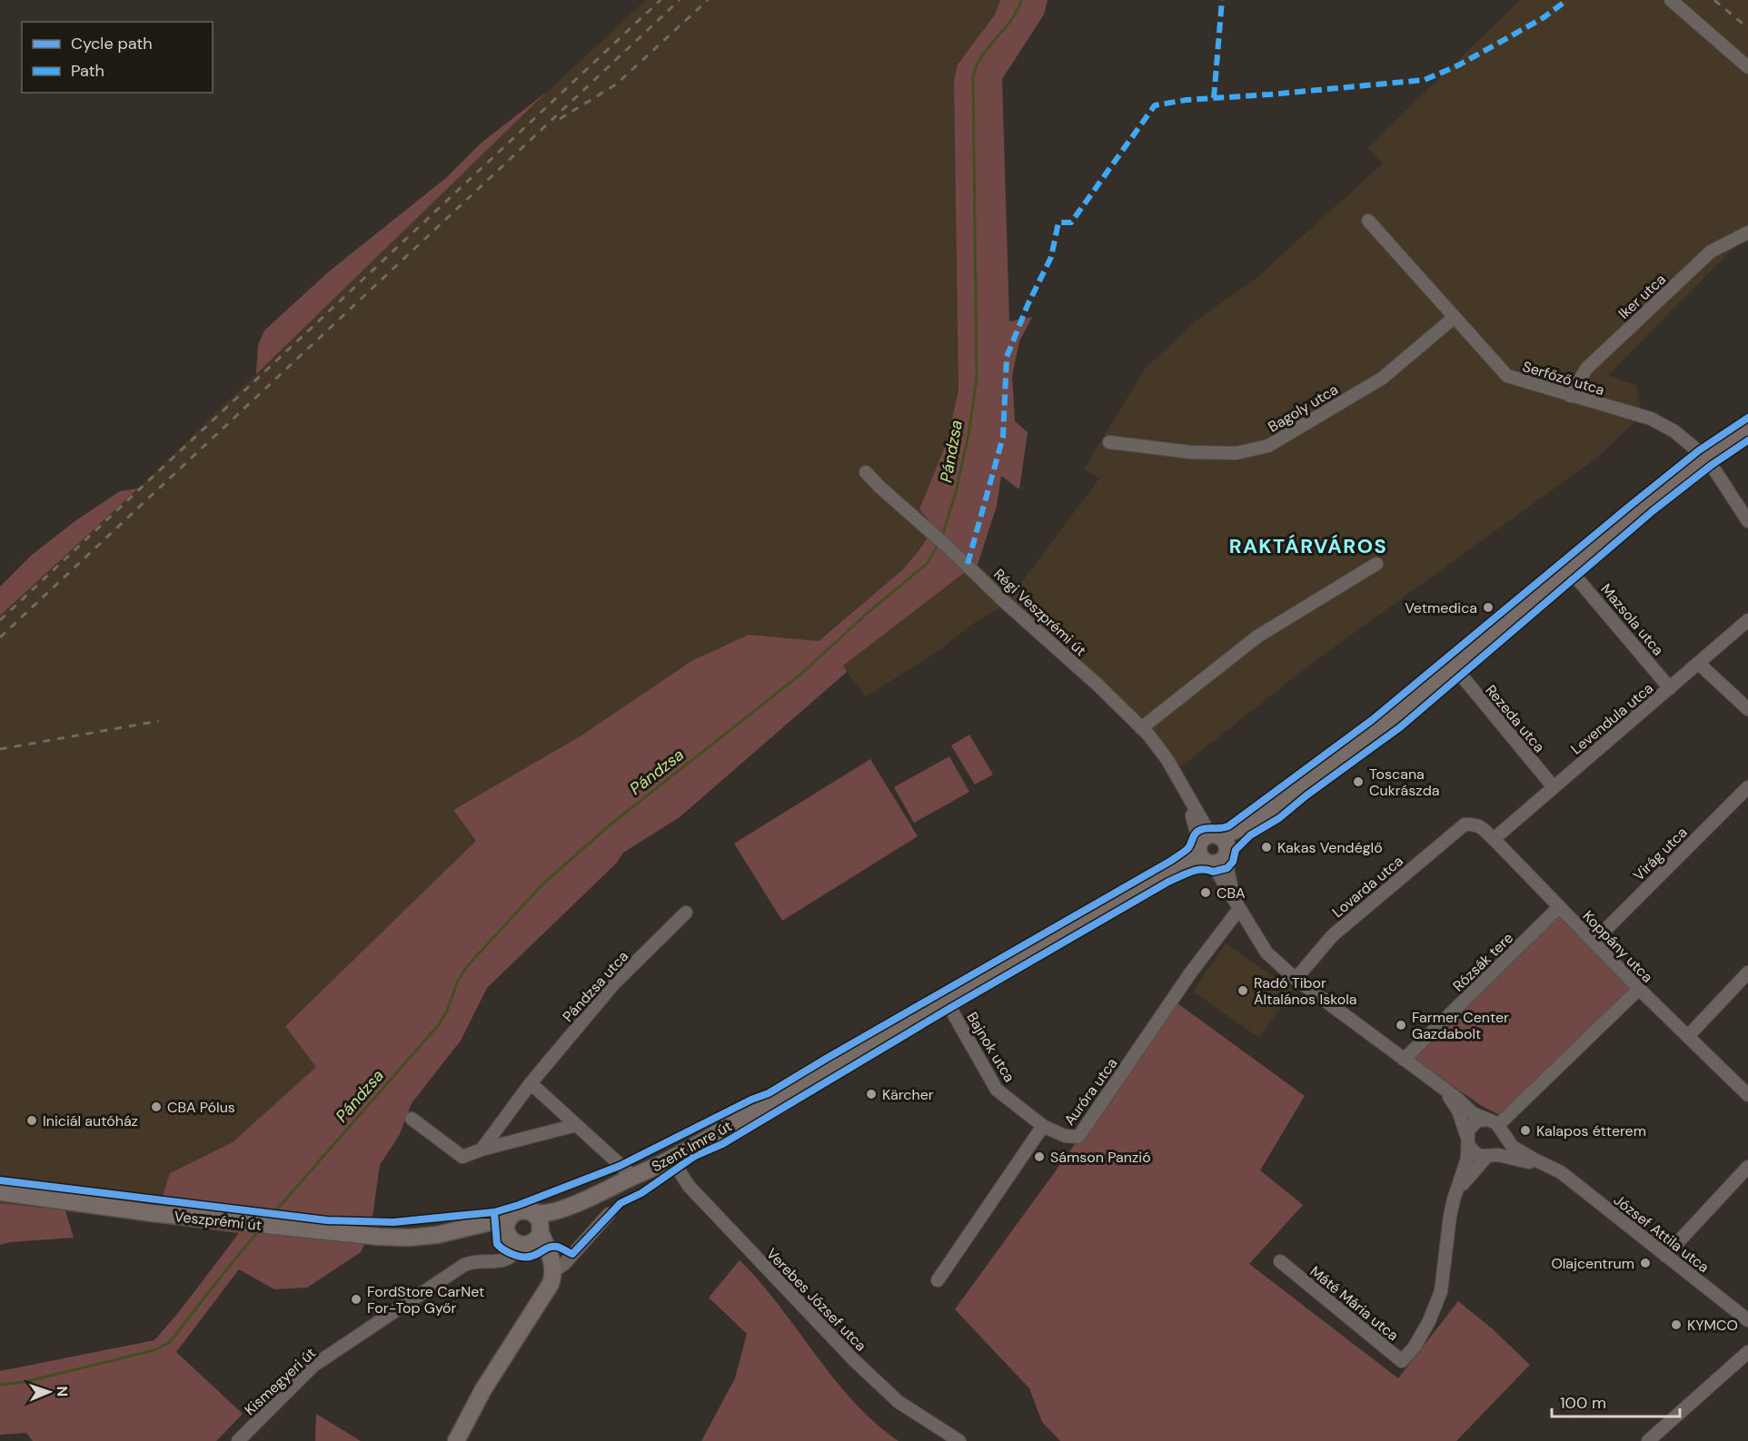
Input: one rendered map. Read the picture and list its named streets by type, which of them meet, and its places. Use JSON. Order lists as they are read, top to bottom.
{
  "streets": {
    "main road": ["Szent Imre út", "Veszprémi út"],
    "street": [
      "Iker utca",
      "Serfőző utca",
      "Bagoly utca",
      "Régi Veszprémi út",
      "Mazsola utca",
      "Rezeda utca",
      "Levendula utca",
      "Virág utca",
      "Lovarda utca",
      "Koppány utca",
      "Rózsák tere",
      "Pándzsa utca",
      "Bajnok utca",
      "Auróra utca",
      "József Attila utca",
      "Verebes József utca",
      "Máté Mária utca",
      "Kismegyeri út"
    ]
  },
  "crossings": [
    ["Iker utca", "Serfőző utca"],
    ["Serfőző utca", "Bagoly utca"],
    ["Serfőző utca", "Szent Imre út"],
    ["Régi Veszprémi út", "Szent Imre út"],
    ["Mazsola utca", "Levendula utca"],
    ["Mazsola utca", "Szent Imre út"],
    ["Rezeda utca", "Levendula utca"],
    ["Rezeda utca", "Szent Imre út"],
    ["Levendula utca", "Koppány utca"],
    ["Virág utca", "Koppány utca"],
    ["Lovarda utca", "Koppány utca"],
    ["Koppány utca", "Rózsák tere"],
    ["Bajnok utca", "Auróra utca"],
    ["Bajnok utca", "Szent Imre út"],
    ["Szent Imre út", "Veszprémi út"],
    ["Szent Imre út", "Verebes József utca"],
    ["Szent Imre út", "Kismegyeri út"],
    ["Veszprémi út", "Kismegyeri út"],
    ["József Attila utca", "Máté Mária utca"]
  ],
  "districts": ["RAKTÁRVÁROS"],
  "water": ["Pándzsa"],
  "places": [
    "Vetmedica",
    "Toscana Cukrászda",
    "Kakas Vendéglő",
    "CBA",
    "Radó Tibor Általános Iskola",
    "Farmer Center Gazdabolt",
    "Kärcher",
    "CBA Pólus",
    "Iniciál autóház",
    "Kalapos étterem",
    "Sámson Panzió",
    "Olajcentrum",
    "FordStore CarNet For-Top Győr",
    "KYMCO"
  ],
  "legend": ["Cycle path", "Path"],
  "scale_bar": "100 m",
  "north": "right"
}
